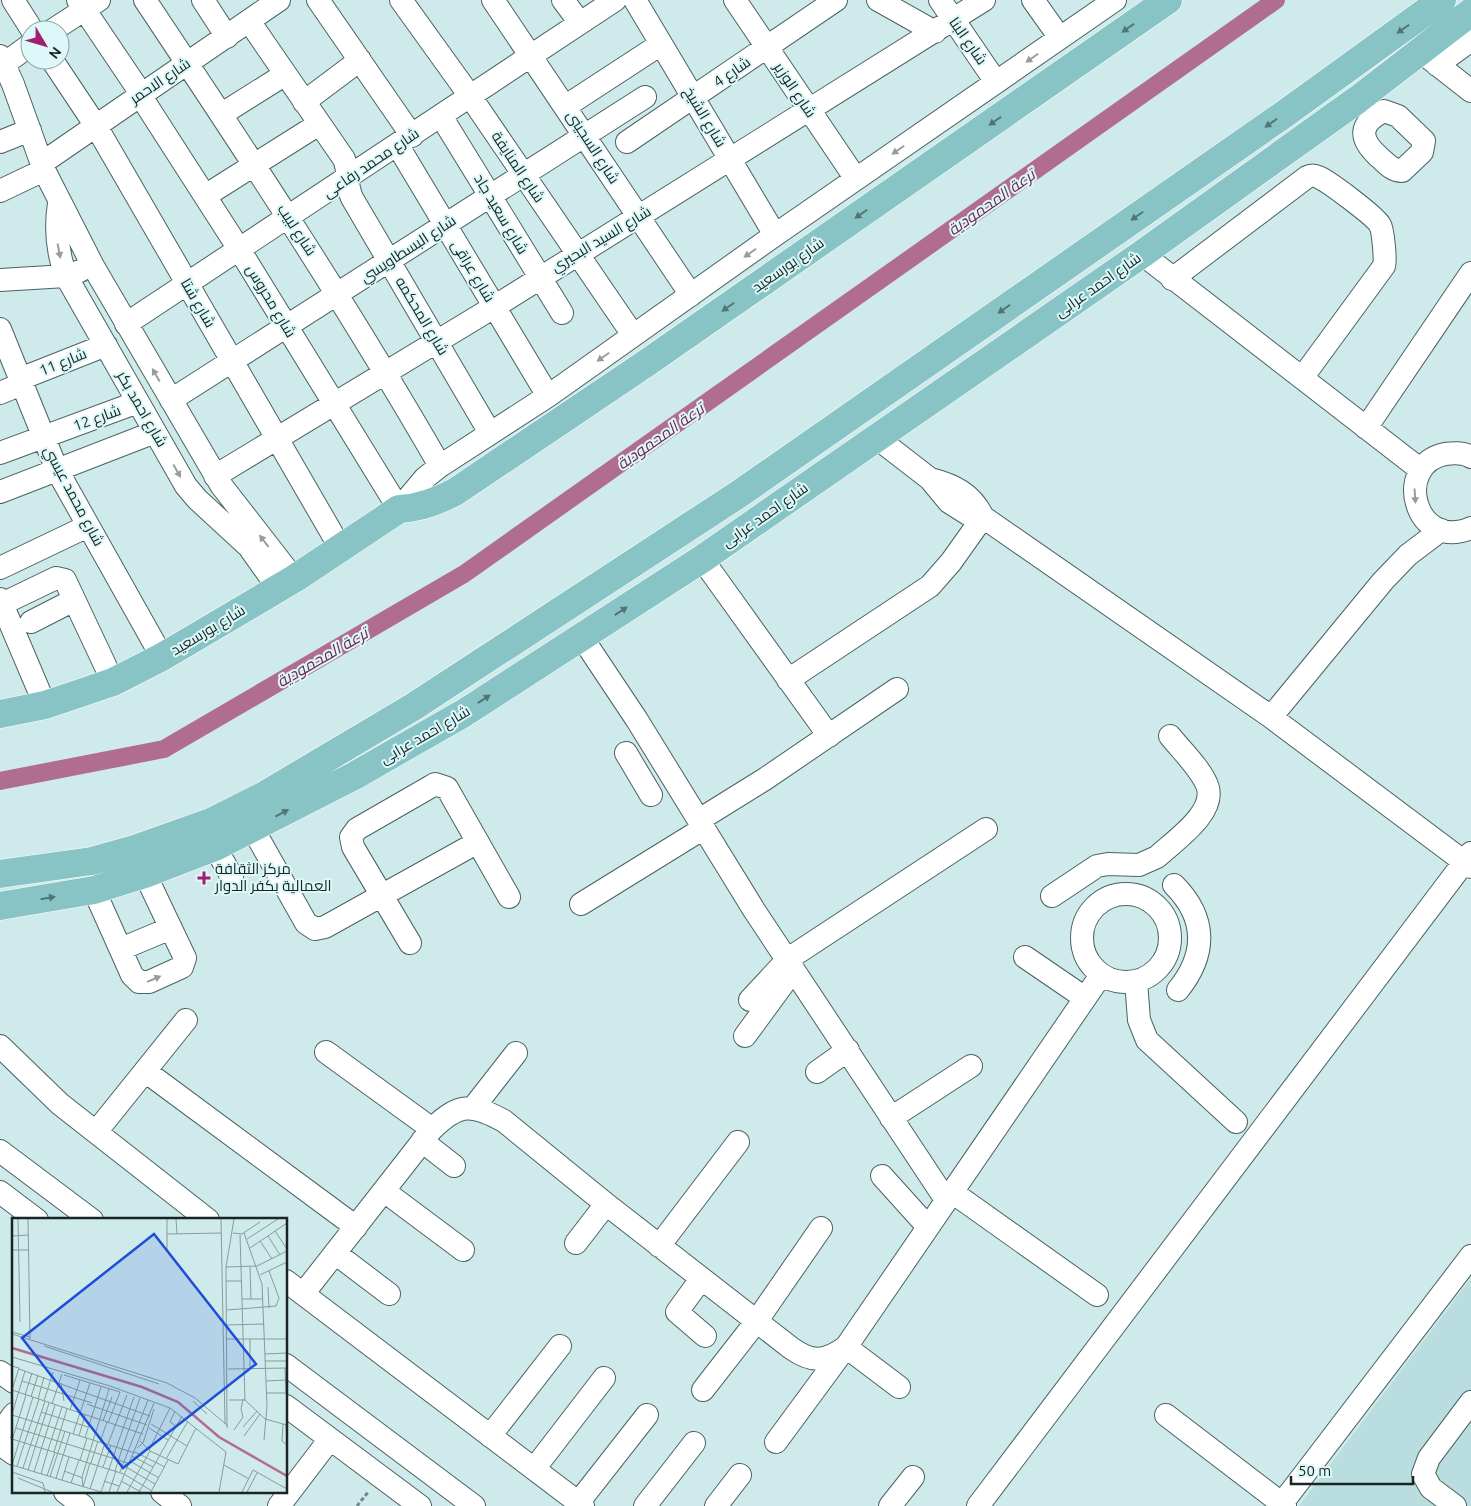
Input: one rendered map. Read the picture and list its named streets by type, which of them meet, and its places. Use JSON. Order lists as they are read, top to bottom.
{
  "streets": {
    "main road": ["شارع بورسعيد", "شارع احمد عرابى"],
    "street": [
      "شارع البنا",
      "شارع 4",
      "شارع الاحمر",
      "شارع الوزير",
      "شارع الشيخ",
      "شارع السجينى",
      "شارع محمد رفاعى",
      "شارع المنايفة",
      "شارع سعيد جاد",
      "شارع لبيب",
      "شارع السيد البحيري",
      "شارع البسطاويسي",
      "شارع عراقى",
      "شارع محروس",
      "شارع شتا",
      "شارع المحكمه",
      "شارع 11",
      "شارع احمد بكر",
      "شارع 12",
      "شارع محمد عيسي"
    ]
  },
  "crossings": [
    ["شارع البنا", "شارع السيد البحيري"],
    ["شارع البنا", "شارع بورسعيد"],
    ["شارع 4", "شارع الوزير"],
    ["شارع 4", "شارع الشيخ"],
    ["شارع الاحمر", "شارع لبيب"],
    ["شارع الاحمر", "شارع محروس"],
    ["شارع الاحمر", "شارع شتا"],
    ["شارع الاحمر", "شارع المحكمه"],
    ["شارع الاحمر", "شارع احمد بكر"],
    ["شارع الوزير", "شارع السيد البحيري"],
    ["شارع الوزير", "شارع بورسعيد"],
    ["شارع الشيخ", "شارع السيد البحيري"],
    ["شارع الشيخ", "شارع بورسعيد"],
    ["شارع السجينى", "شارع محمد رفاعى"],
    ["شارع السجينى", "شارع السيد البحيري"],
    ["شارع السجينى", "شارع البسطاويسي"],
    ["شارع السجينى", "شارع بورسعيد"],
    ["شارع محمد رفاعى", "شارع المنايفة"],
    ["شارع محمد رفاعى", "شارع سعيد جاد"],
    ["شارع محمد رفاعى", "شارع لبيب"],
    ["شارع محمد رفاعى", "شارع عراقى"],
    ["شارع محمد رفاعى", "شارع محروس"],
    ["شارع محمد رفاعى", "شارع شتا"],
    ["شارع محمد رفاعى", "شارع المحكمه"],
    ["شارع محمد رفاعى", "شارع احمد بكر"],
    ["شارع المنايفة", "شارع السيد البحيري"],
    ["شارع المنايفة", "شارع البسطاويسي"],
    ["شارع المنايفة", "شارع بورسعيد"],
    ["شارع سعيد جاد", "شارع السيد البحيري"],
    ["شارع سعيد جاد", "شارع البسطاويسي"],
    ["شارع لبيب", "شارع السيد البحيري"],
    ["شارع لبيب", "شارع البسطاويسي"],
    ["شارع لبيب", "شارع بورسعيد"],
    ["شارع السيد البحيري", "شارع عراقى"],
    ["شارع السيد البحيري", "شارع محروس"],
    ["شارع السيد البحيري", "شارع شتا"],
    ["شارع السيد البحيري", "شارع المحكمه"],
    ["شارع السيد البحيري", "شارع احمد بكر"],
    ["شارع البسطاويسي", "شارع عراقى"],
    ["شارع البسطاويسي", "شارع محروس"],
    ["شارع البسطاويسي", "شارع شتا"],
    ["شارع البسطاويسي", "شارع المحكمه"],
    ["شارع البسطاويسي", "شارع احمد بكر"],
    ["شارع بورسعيد", "شارع عراقى"],
    ["شارع بورسعيد", "شارع محروس"],
    ["شارع بورسعيد", "شارع شتا"],
    ["شارع بورسعيد", "شارع المحكمه"],
    ["شارع بورسعيد", "شارع احمد بكر"],
    ["شارع بورسعيد", "شارع محمد عيسي"],
    ["شارع 11", "شارع احمد بكر"],
    ["شارع 11", "شارع محمد عيسي"],
    ["شارع احمد بكر", "شارع 12"],
    ["شارع 12", "شارع محمد عيسي"]
  ],
  "water": ["ترعة المحمودية"],
  "places": {
    "health": ["مركز الثقافة العمالية بكفر الدوار"]
  },
  "scale_bar": "50 m",
  "north": "bottom right"
}
